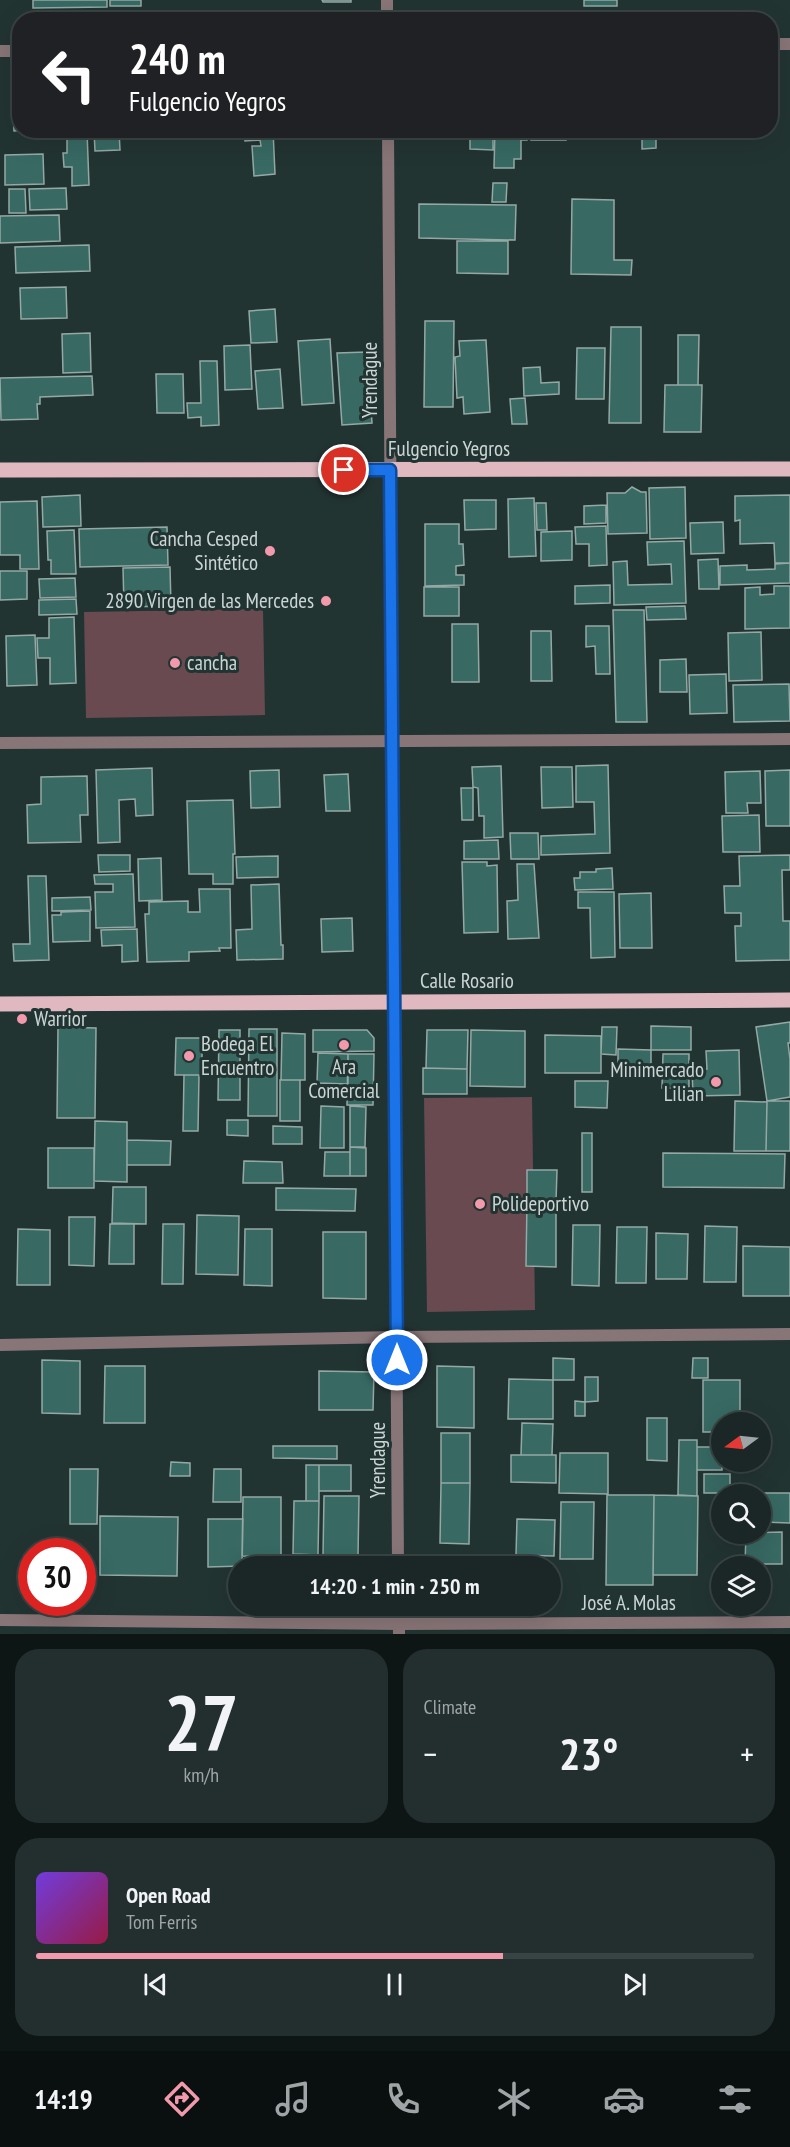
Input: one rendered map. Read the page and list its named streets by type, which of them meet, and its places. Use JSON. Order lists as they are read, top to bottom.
{
  "streets": {
    "main road": ["Fulgencio Yegros", "Calle Rosario"],
    "street": ["Yrendague", "José A. Molas"]
  },
  "crossings": [
    ["Yrendague", "Fulgencio Yegros"],
    ["Yrendague", "Calle Rosario"]
  ],
  "places": [
    "Cancha Cesped Sintético",
    "2890 Virgen de las Mercedes",
    "cancha",
    "Warrior",
    "Ara Comercial",
    "Bodega El Encuentro",
    "Minimercado Lilian",
    "Polideportivo"
  ],
  "north": "left",
  "page": {
    "turn": ["240 m", "Fulgencio Yegros"],
    "limit": "30",
    "trip": "14:20 · 1 min · 250 m",
    "tile": [
      ["27", "km/h"],
      "Climate"
    ],
    "heat": ["−", "23°", "+"],
    "song": ["Open Road", "Tom Ferris"],
    "tabs": "14:19"
  }
}
